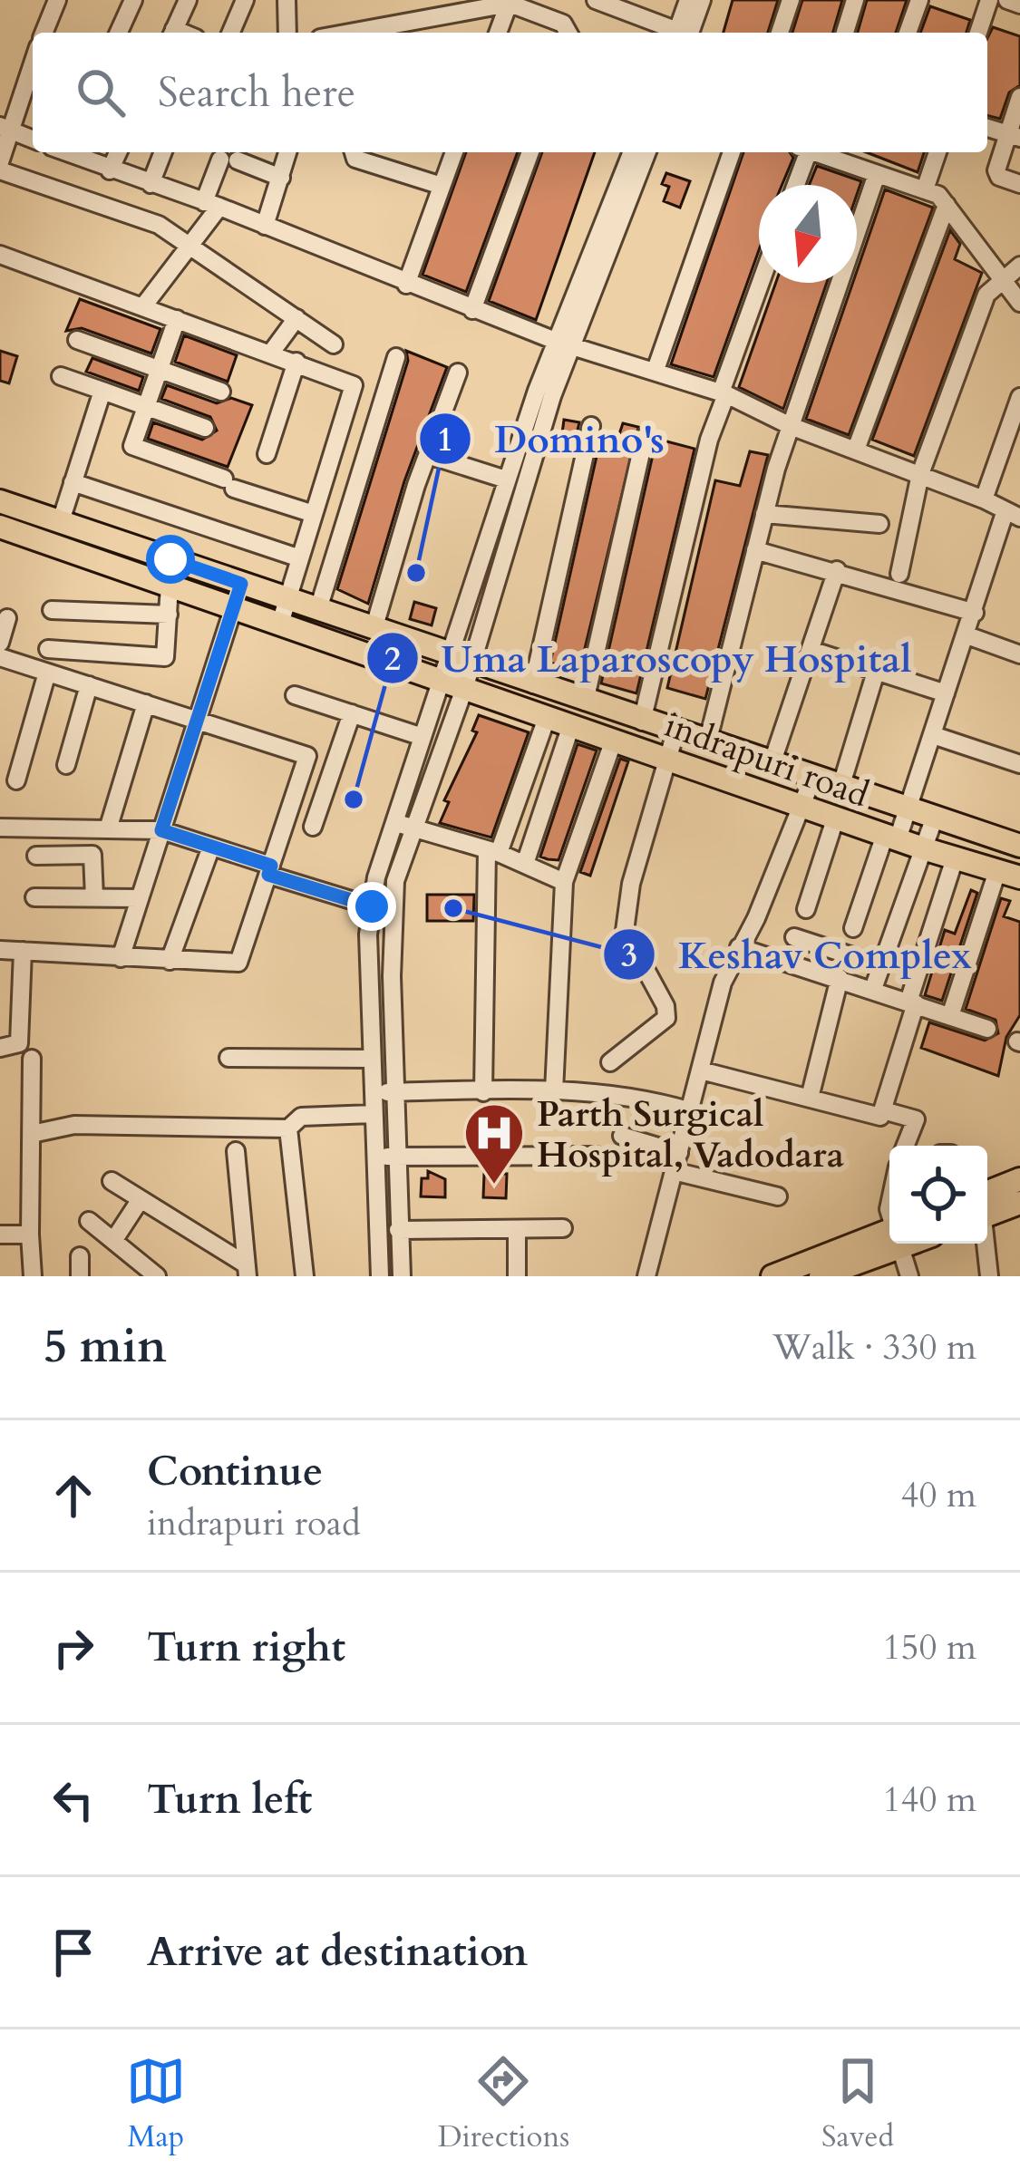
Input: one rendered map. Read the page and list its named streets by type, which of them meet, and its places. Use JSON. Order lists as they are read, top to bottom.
{
  "streets": {
    "main road": ["indrapuri road"]
  },
  "places": {
    "other": ["Domino's", "Uma Laparoscopy Hospital", "Keshav Complex"],
    "hospital": ["Parth Surgical Hospital, Vadodara"]
  },
  "north": "bottom",
  "page": {
    "search": "Search here",
    "heading": ["5 min", "Walk · 330 m"],
    "list": [
      ["Continue", "indrapuri road", "40 m"],
      ["Turn right", "150 m"],
      ["Turn left", "140 m"],
      "Arrive at destination"
    ],
    "nav": ["Map", "Directions", "Saved"]
  }
}
